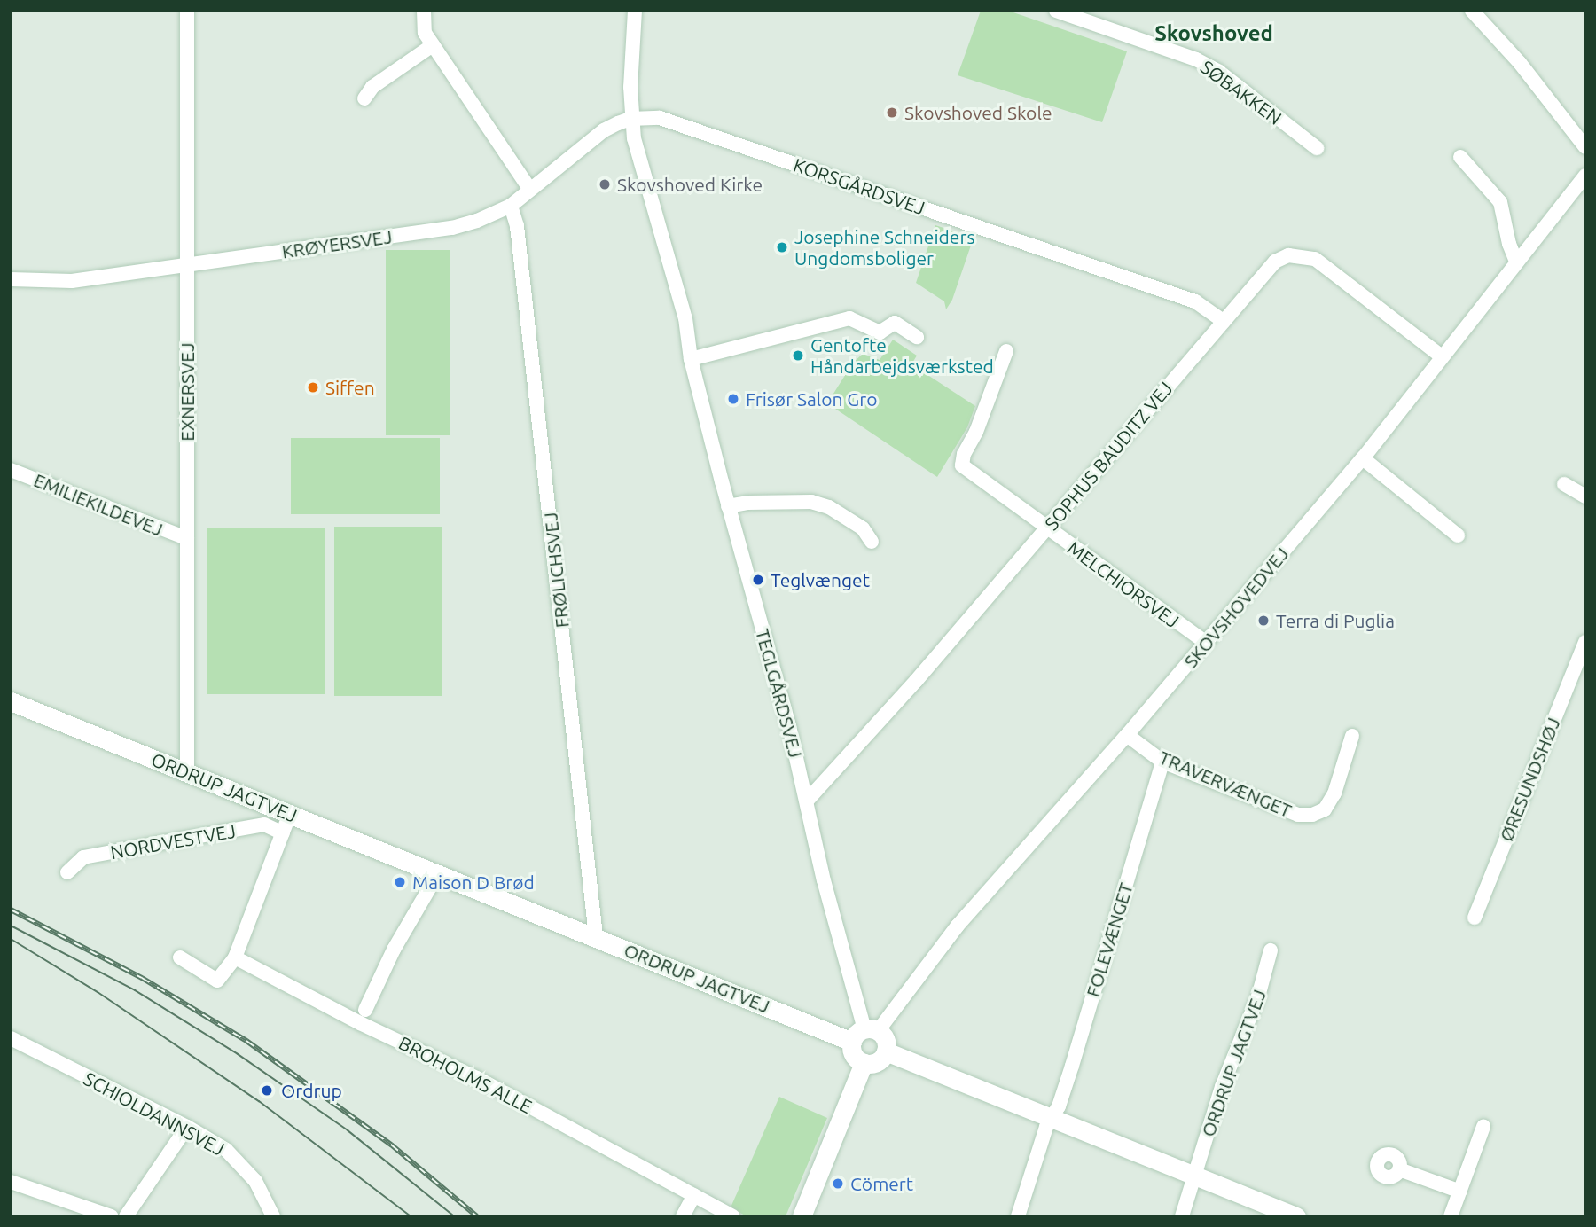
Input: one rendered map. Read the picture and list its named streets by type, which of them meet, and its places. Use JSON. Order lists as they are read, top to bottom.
{
  "streets": {
    "street": [
      "SØBAKKEN",
      "KORSGÅRDSVEJ",
      "KRØYERSVEJ",
      "EXNERSVEJ",
      "SOPHUS BAUDITZ VEJ",
      "EMILIEKILDEVEJ",
      "FRØLICHSVEJ",
      "MELCHIORSVEJ",
      "SKOVSHOVEDVEJ",
      "TEGLGÅRDSVEJ",
      "ØRESUNDSHØJ",
      "TRAVERVÆNGET",
      "ORDRUP JAGTVEJ",
      "NORDVESTVEJ",
      "FOLEVÆNGET",
      "BROHOLMS ALLE",
      "SCHIOLDANNSVEJ"
    ]
  },
  "crossings": [
    ["KORSGÅRDSVEJ", "KRØYERSVEJ"],
    ["KORSGÅRDSVEJ", "SOPHUS BAUDITZ VEJ"],
    ["KORSGÅRDSVEJ", "TEGLGÅRDSVEJ"],
    ["KRØYERSVEJ", "EXNERSVEJ"],
    ["KRØYERSVEJ", "FRØLICHSVEJ"],
    ["KRØYERSVEJ", "TEGLGÅRDSVEJ"],
    ["EXNERSVEJ", "EMILIEKILDEVEJ"],
    ["EXNERSVEJ", "ORDRUP JAGTVEJ"],
    ["SOPHUS BAUDITZ VEJ", "MELCHIORSVEJ"],
    ["SOPHUS BAUDITZ VEJ", "SKOVSHOVEDVEJ"],
    ["SOPHUS BAUDITZ VEJ", "TEGLGÅRDSVEJ"],
    ["FRØLICHSVEJ", "ORDRUP JAGTVEJ"],
    ["MELCHIORSVEJ", "SKOVSHOVEDVEJ"],
    ["SKOVSHOVEDVEJ", "TEGLGÅRDSVEJ"],
    ["SKOVSHOVEDVEJ", "TRAVERVÆNGET"],
    ["SKOVSHOVEDVEJ", "ORDRUP JAGTVEJ"],
    ["TEGLGÅRDSVEJ", "ORDRUP JAGTVEJ"],
    ["TRAVERVÆNGET", "FOLEVÆNGET"]
  ],
  "districts": ["Skovshoved"],
  "places": [
    "Skovshoved Skole",
    "Skovshoved Kirke",
    "Josephine Schneiders Ungdomsboliger",
    "Gentofte Håndarbejdsværksted",
    "Siffen",
    "Frisør Salon Gro",
    "Teglvænget",
    "Terra di Puglia",
    "Maison D Brød",
    "Ordrup",
    "Cömert"
  ]
}
